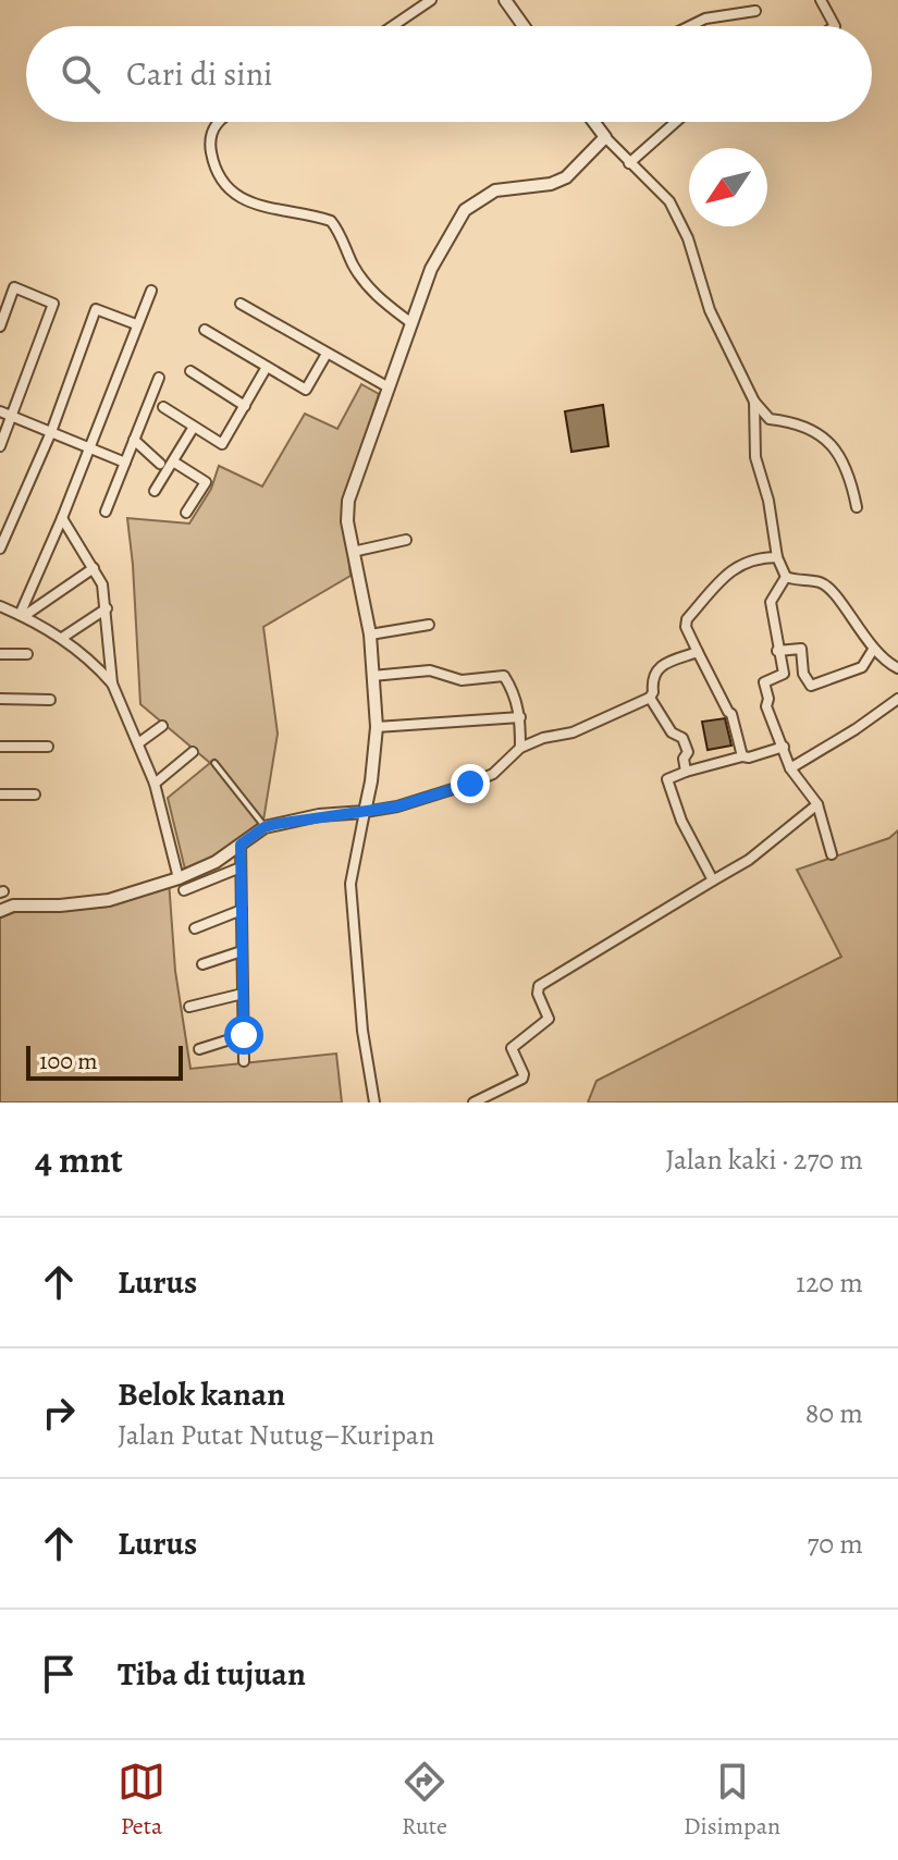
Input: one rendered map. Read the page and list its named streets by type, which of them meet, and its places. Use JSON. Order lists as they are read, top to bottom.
{
  "scale_bar": "100 m",
  "north": "bottom left",
  "page": {
    "search": "Cari di sini",
    "scale": "100 m",
    "heading": ["4 mnt", "Jalan kaki · 270 m"],
    "list": [
      ["Lurus", "120 m"],
      ["Belok kanan", "Jalan Putat Nutug–Kuripan", "80 m"],
      ["Lurus", "70 m"],
      "Tiba di tujuan"
    ],
    "nav": ["Peta", "Rute", "Disimpan"]
  }
}
